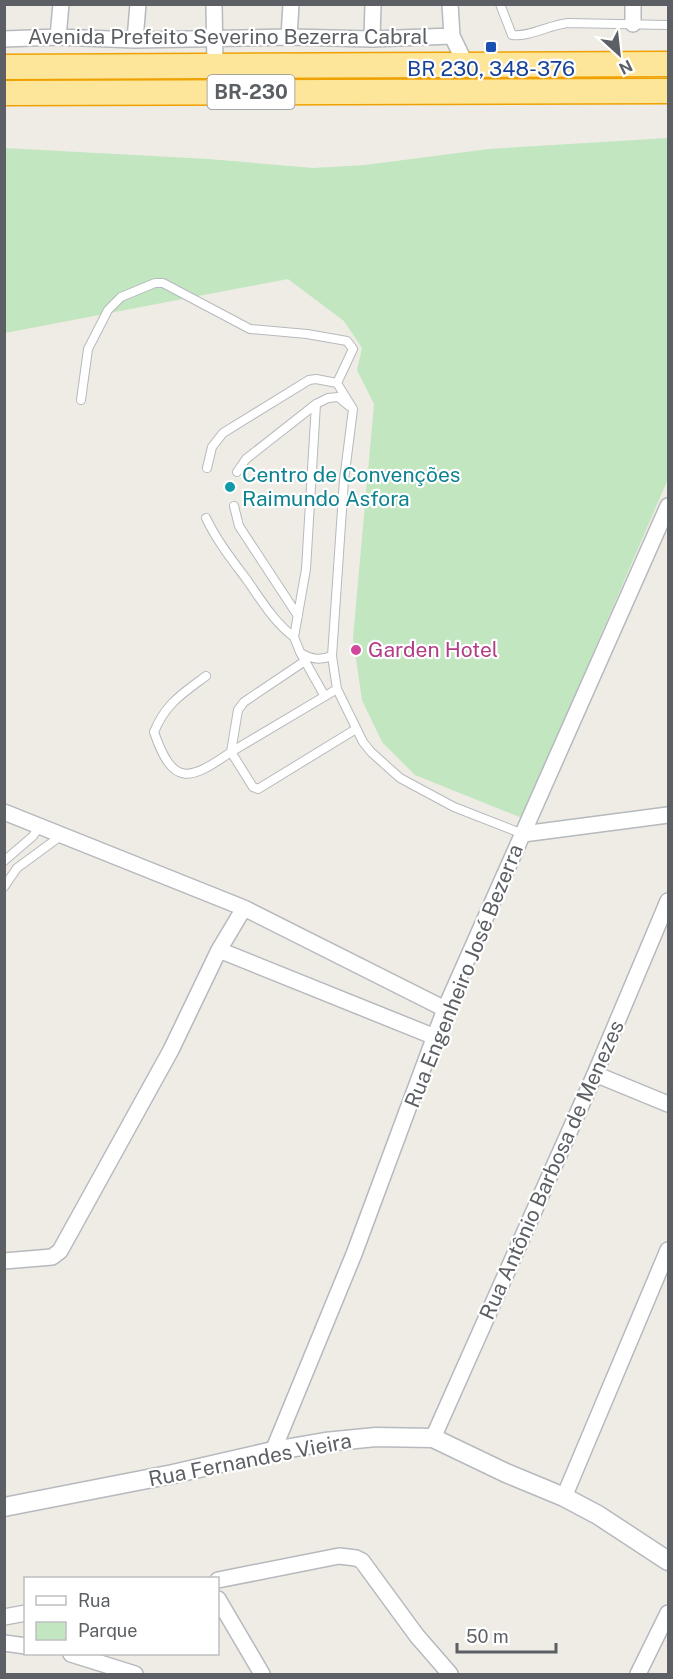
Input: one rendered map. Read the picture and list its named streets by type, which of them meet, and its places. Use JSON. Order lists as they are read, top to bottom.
{
  "streets": {
    "highway": ["BR-230"],
    "street": [
      "Avenida Prefeito Severino Bezerra Cabral",
      "Rua Engenheiro José Bezerra",
      "Rua Antônio Barbosa de Menezes",
      "Rua Fernandes Vieira"
    ]
  },
  "crossings": [
    ["Rua Engenheiro José Bezerra", "Rua Fernandes Vieira"],
    ["Rua Antônio Barbosa de Menezes", "Rua Fernandes Vieira"]
  ],
  "places": {
    "transit": ["BR 230, 348-376"],
    "other": ["Centro de Convenções Raimundo Asfora", "Garden Hotel"]
  },
  "legend": ["Rua", "Parque"],
  "scale_bar": "50 m",
  "north": "bottom right"
}
